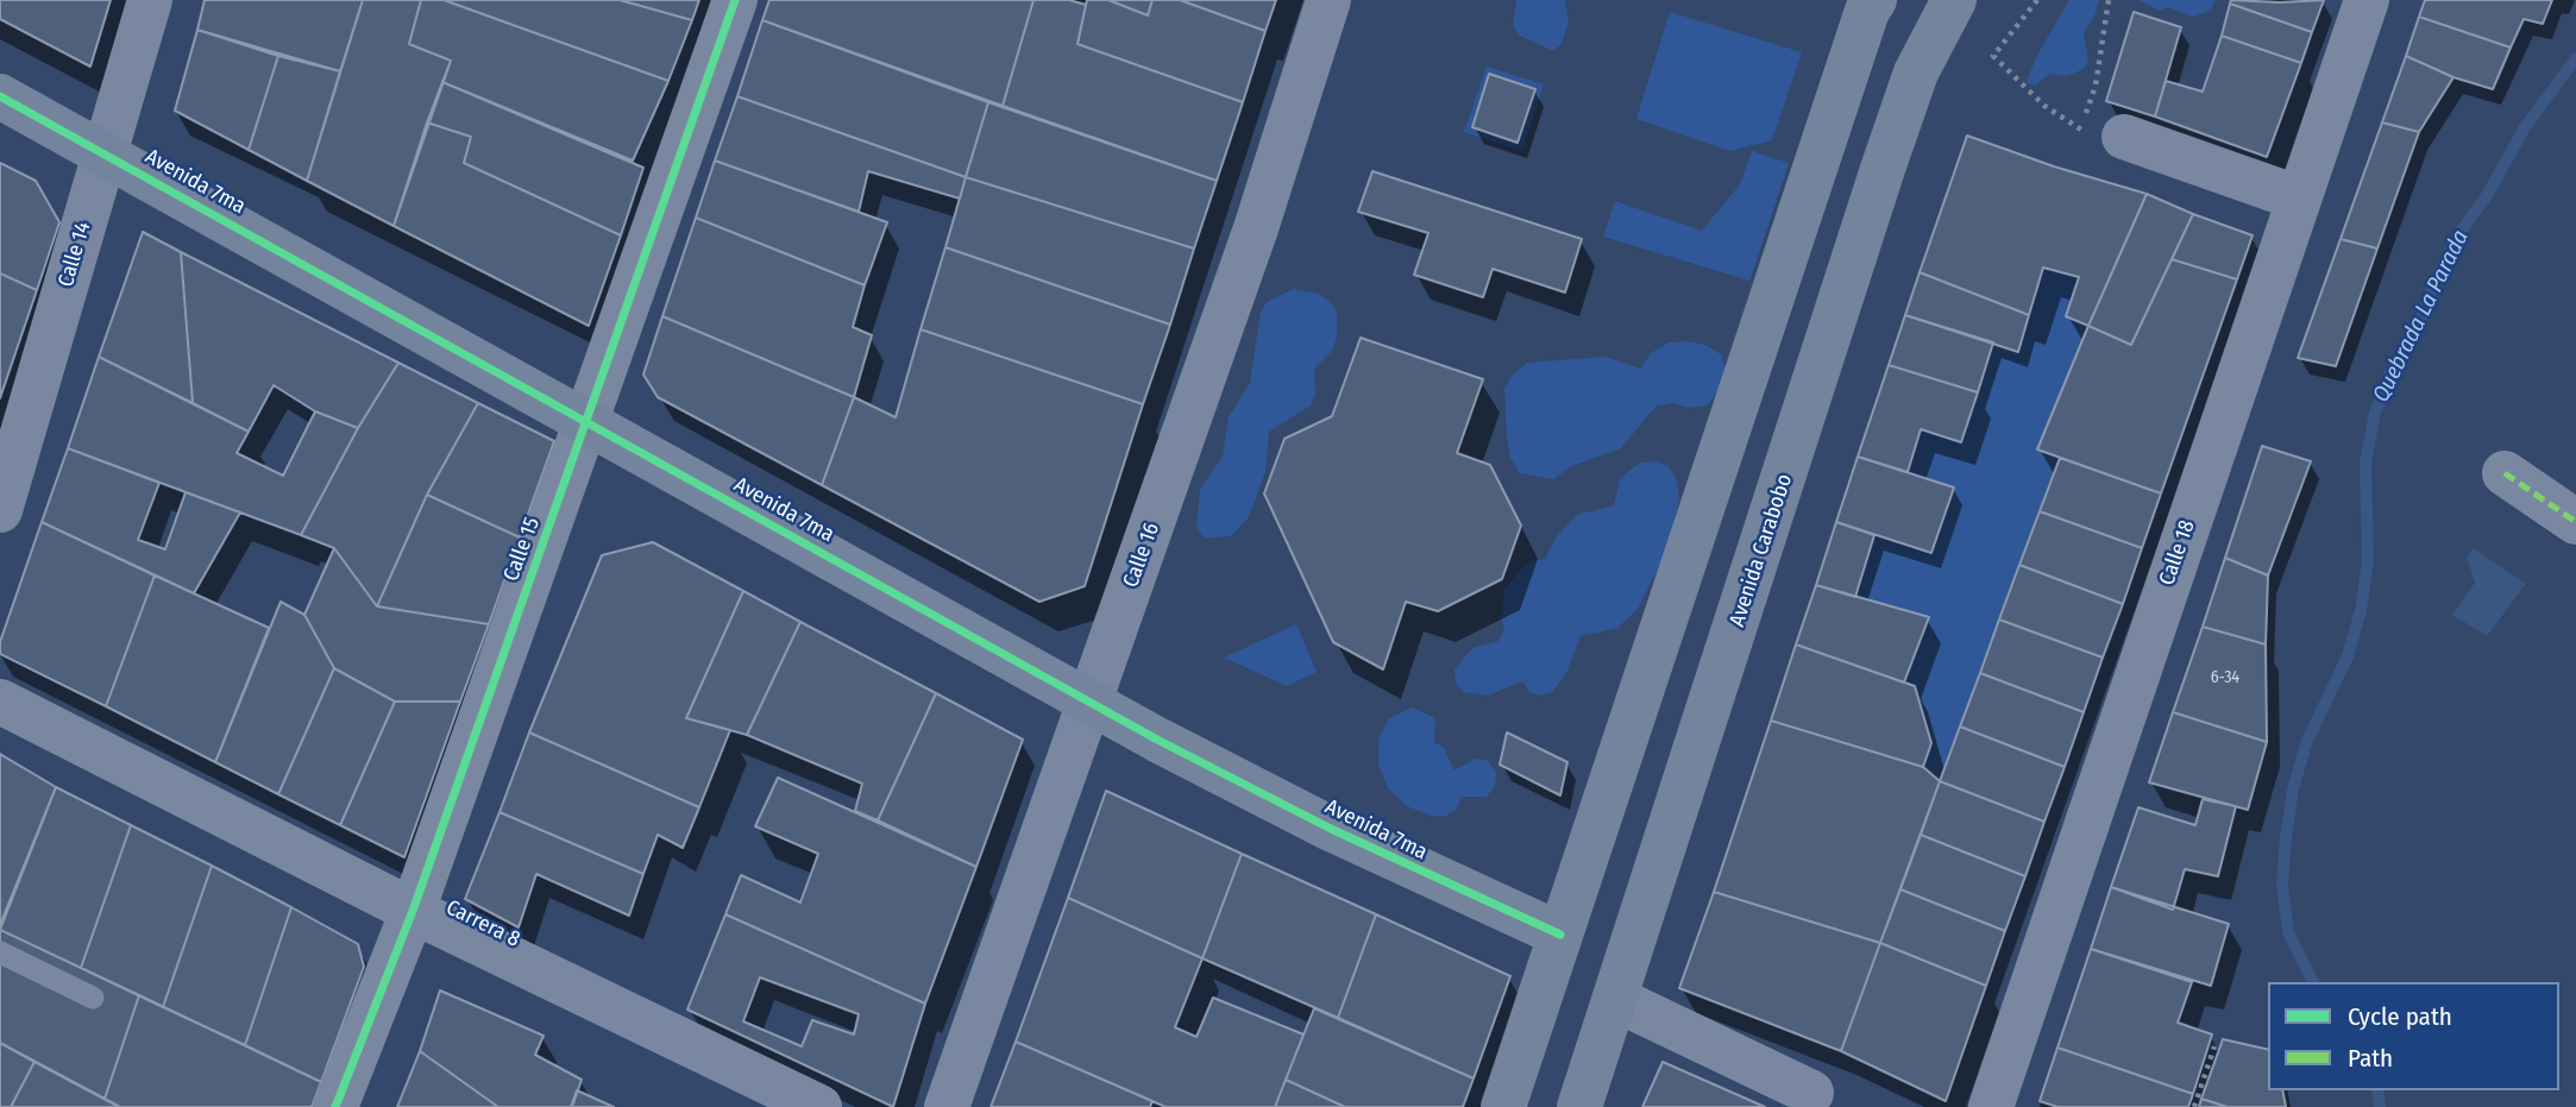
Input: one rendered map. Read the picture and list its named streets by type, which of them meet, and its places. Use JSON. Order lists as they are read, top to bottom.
{
  "streets": {
    "main road": ["Avenida 7ma", "Avenida Carabobo"],
    "street": [
      "Calle 14",
      "Calle 15",
      "Calle 18",
      "Calle 16",
      "Carrera 8"
    ]
  },
  "crossings": [
    ["Avenida 7ma", "Calle 14"],
    ["Avenida 7ma", "Calle 15"],
    ["Avenida 7ma", "Calle 16"],
    ["Calle 15", "Carrera 8"]
  ],
  "water": ["Quebrada La Parada"],
  "house_numbers": ["6-34"],
  "legend": ["Cycle path", "Path"]
}
